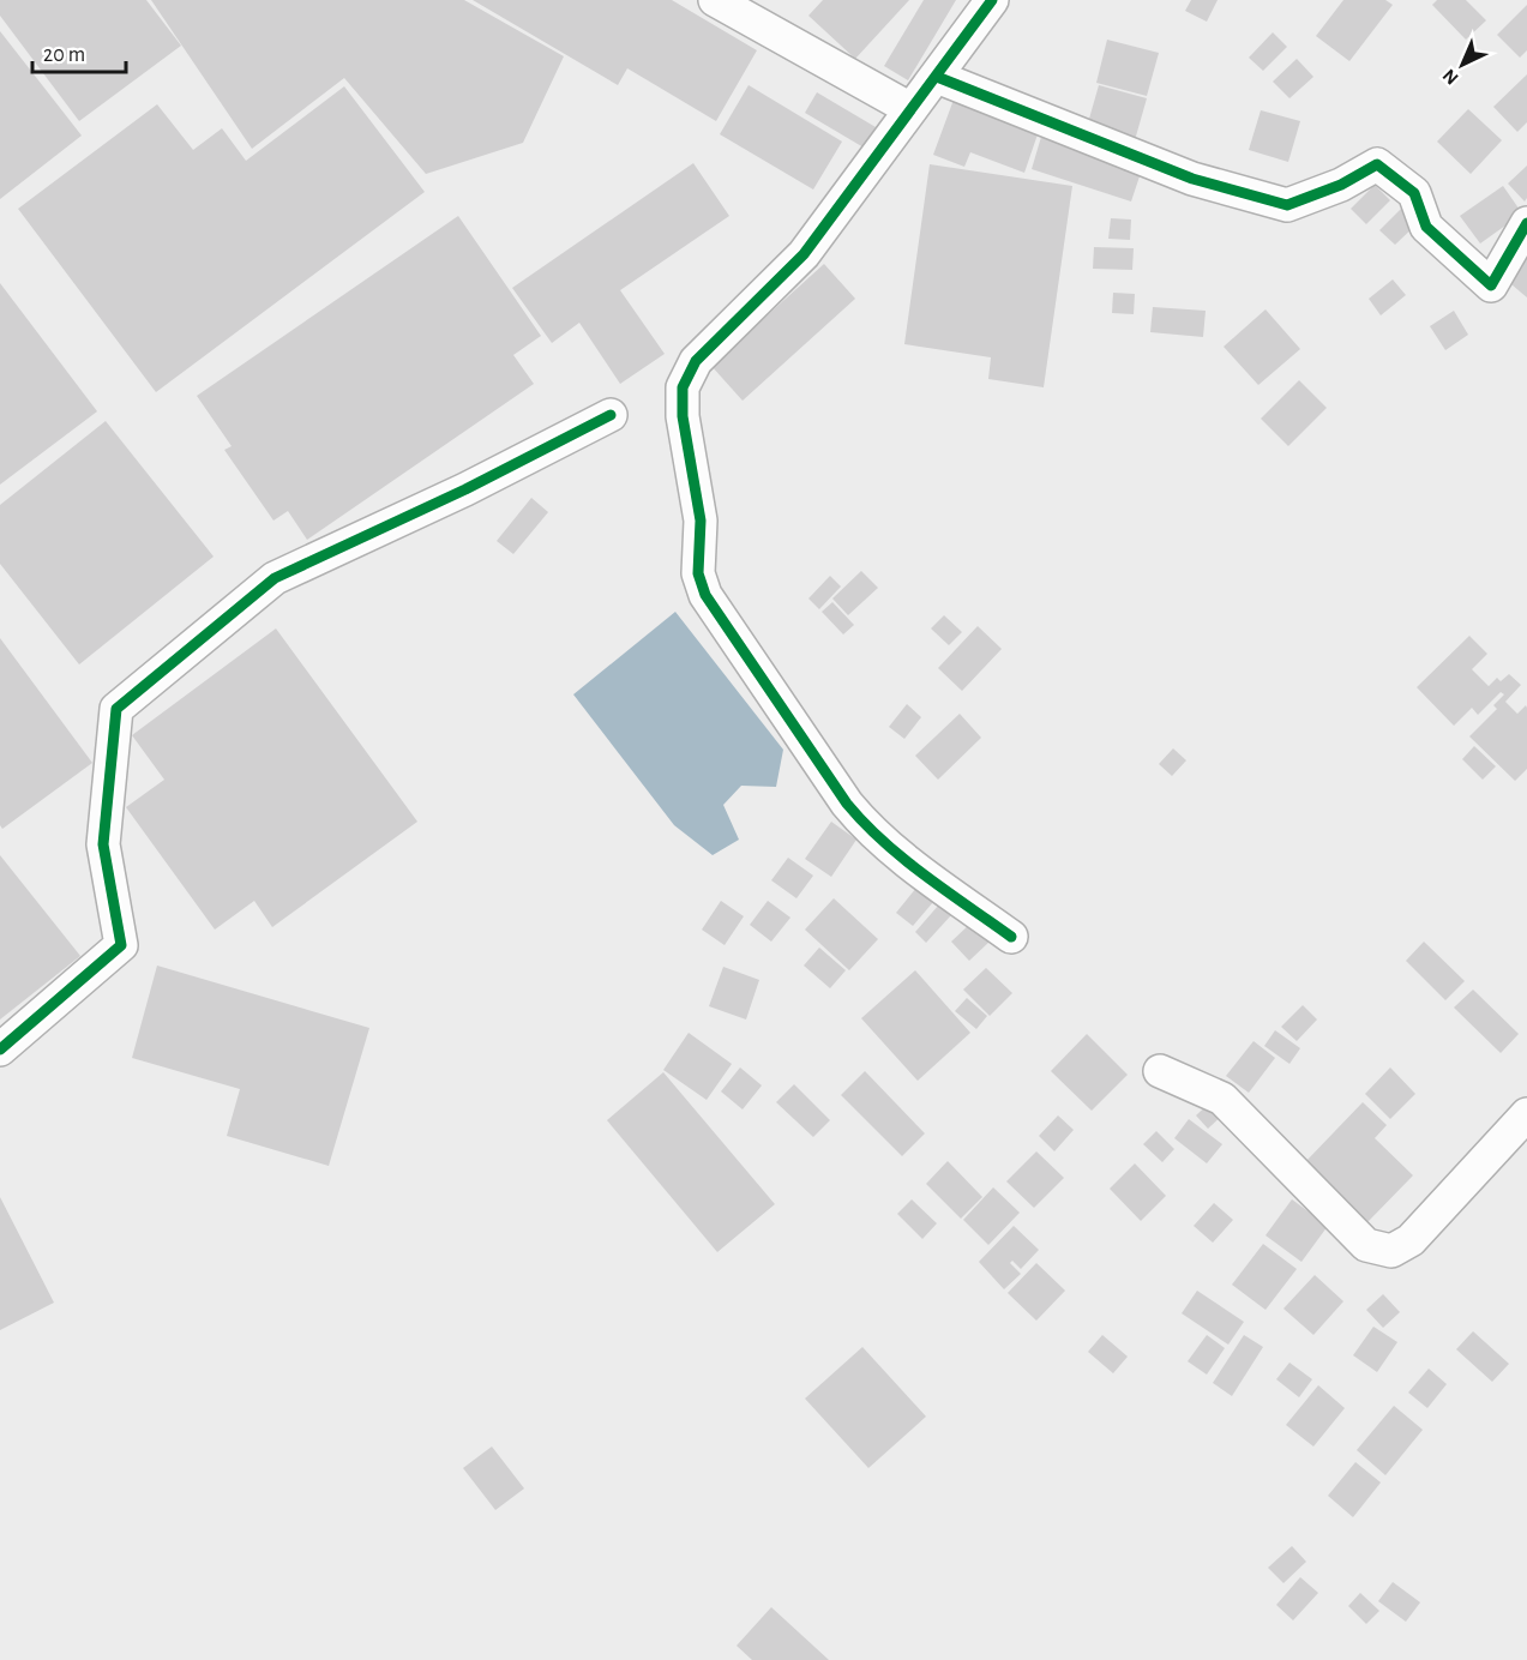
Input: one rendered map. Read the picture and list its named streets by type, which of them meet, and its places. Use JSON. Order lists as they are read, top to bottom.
{
  "scale_bar": "20 m",
  "north": "bottom left"
}
